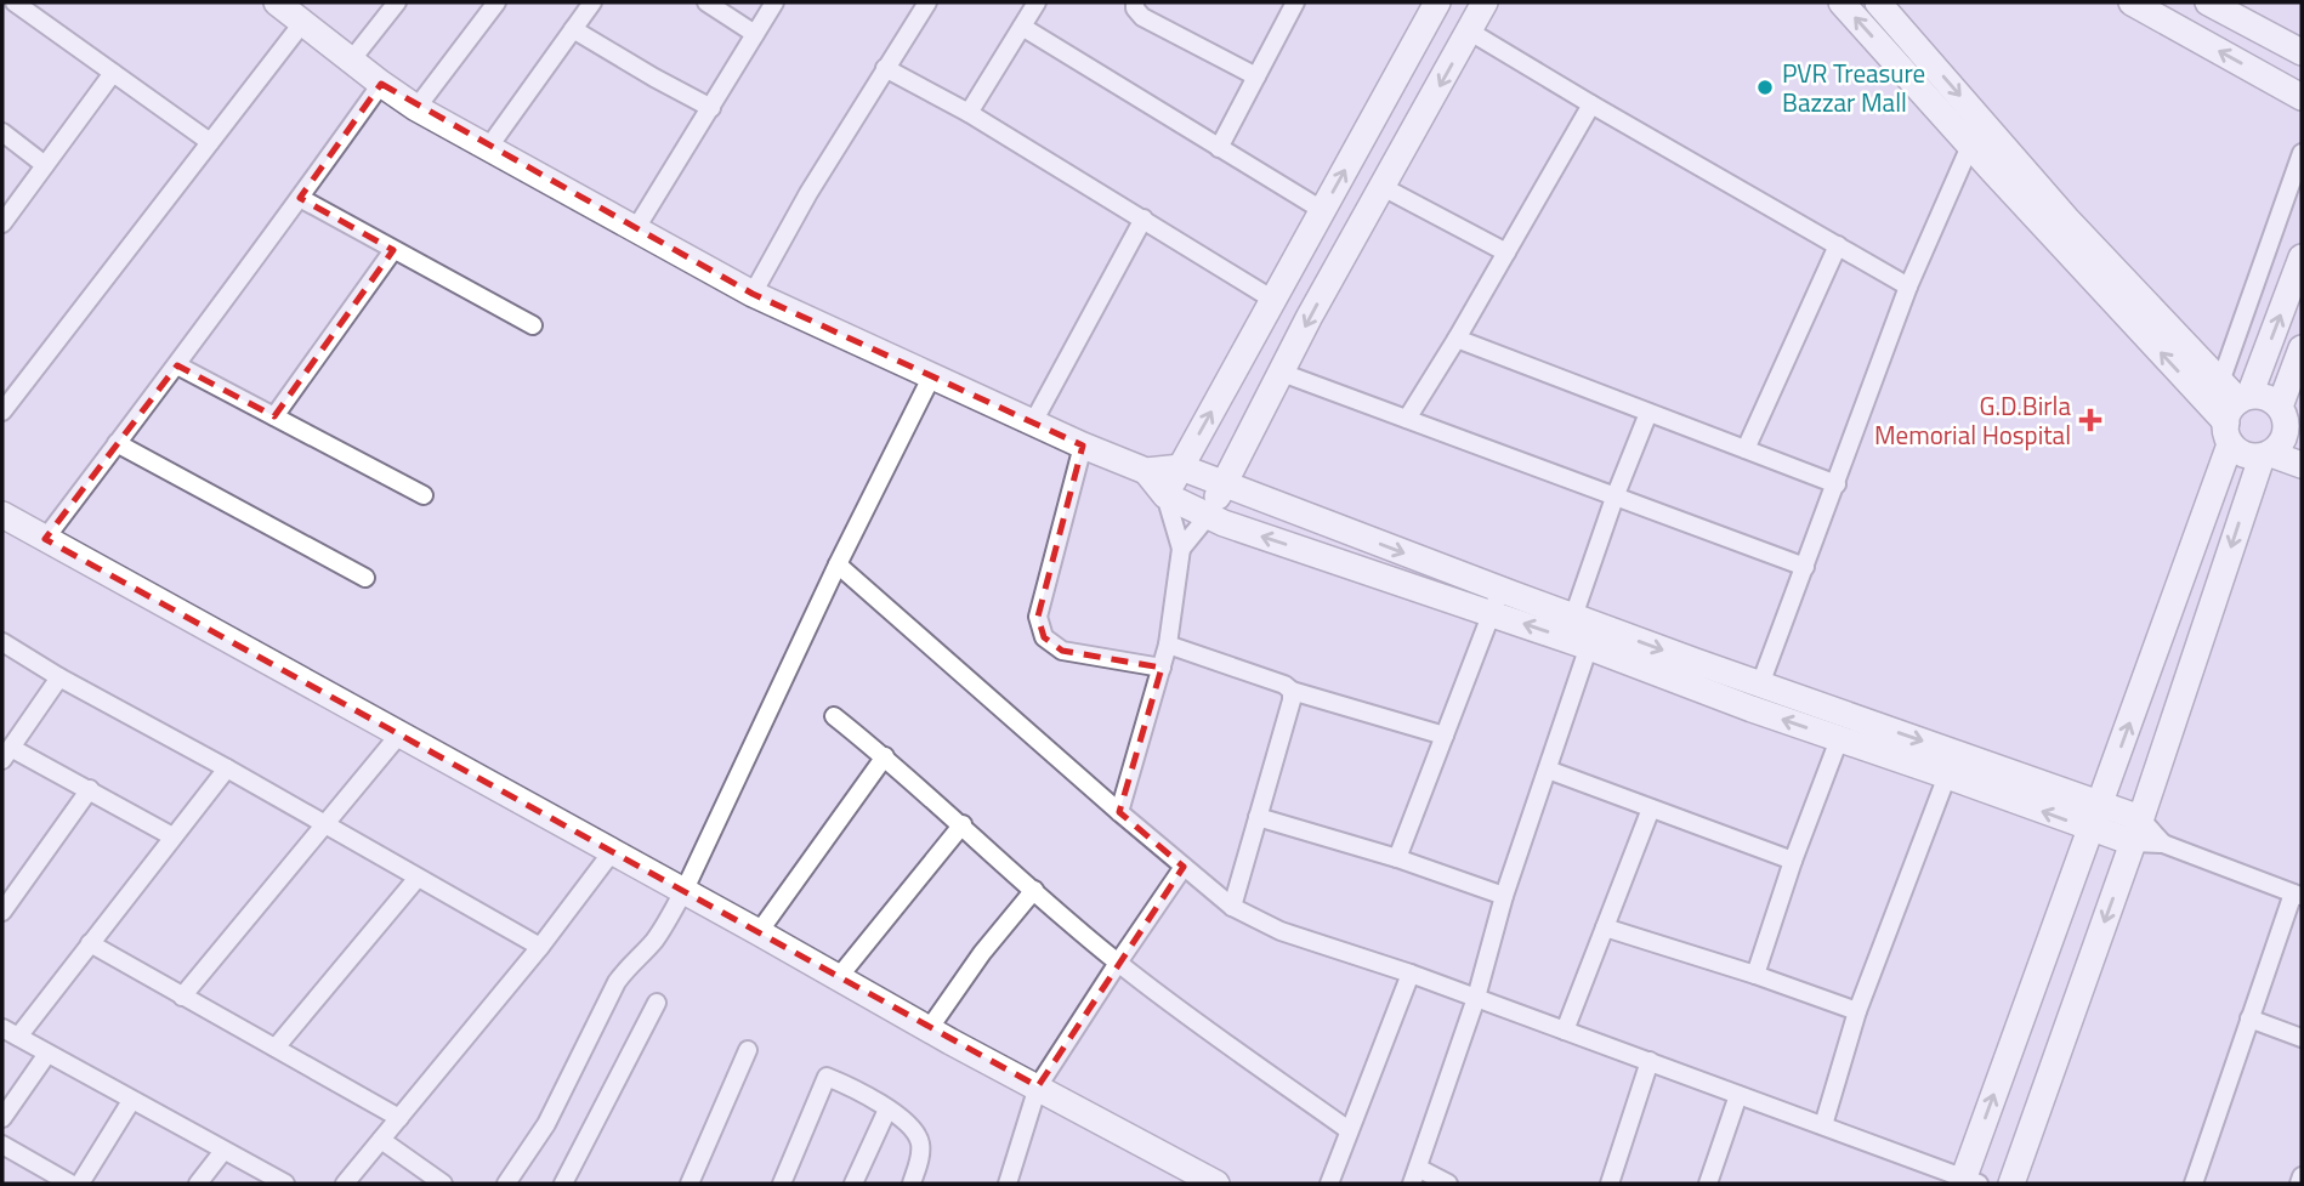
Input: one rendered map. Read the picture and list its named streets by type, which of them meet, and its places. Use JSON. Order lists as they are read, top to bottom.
{
  "places": {
    "other": ["PVR Treasure Bazzar Mall"],
    "health": ["G.D.Birla Memorial Hospital"]
  }
}
